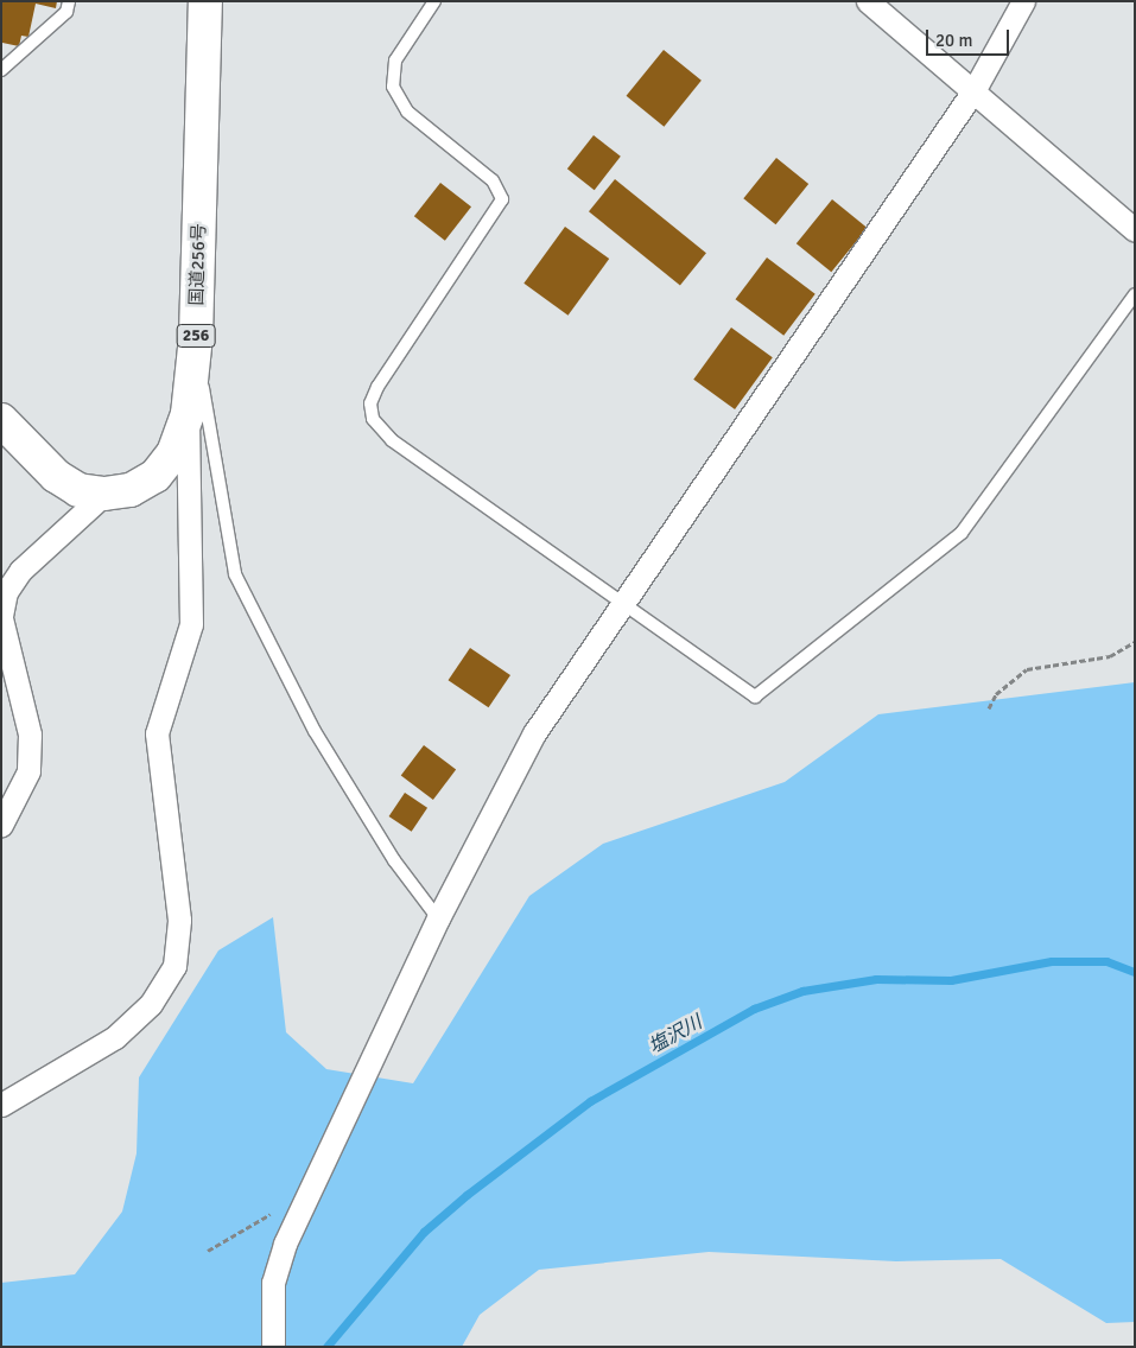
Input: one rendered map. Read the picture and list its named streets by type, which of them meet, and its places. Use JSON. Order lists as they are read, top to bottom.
{
  "streets": {
    "highway": ["国道256号", "256"]
  },
  "water": ["塩沢川"],
  "scale_bar": "20 m"
}
